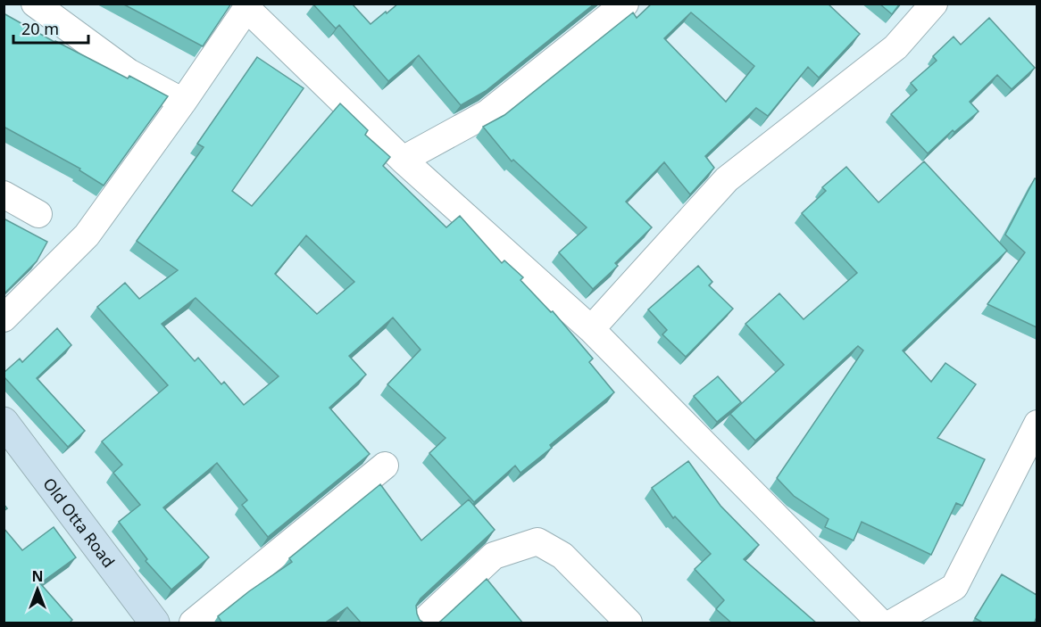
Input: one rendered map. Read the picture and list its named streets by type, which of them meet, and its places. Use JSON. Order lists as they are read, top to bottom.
{
  "streets": {
    "street": ["Old Otta Road"]
  },
  "scale_bar": "20 m",
  "north": "top"
}
